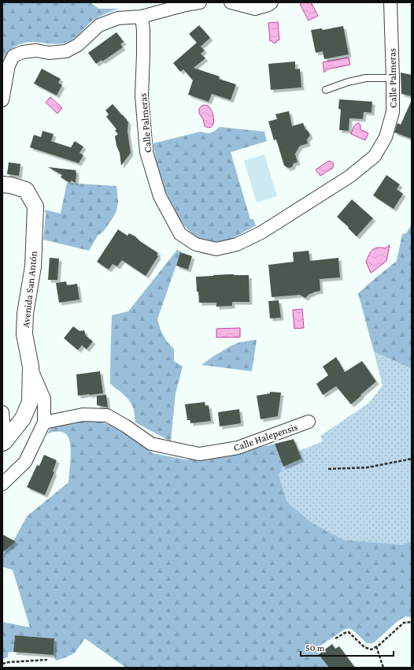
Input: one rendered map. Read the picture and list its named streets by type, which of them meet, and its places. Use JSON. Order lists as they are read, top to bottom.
{
  "streets": {
    "street": ["Calle Palmeras", "Avenida San Antón", "Calle Halepensis"]
  },
  "scale_bar": "50 m"
}
